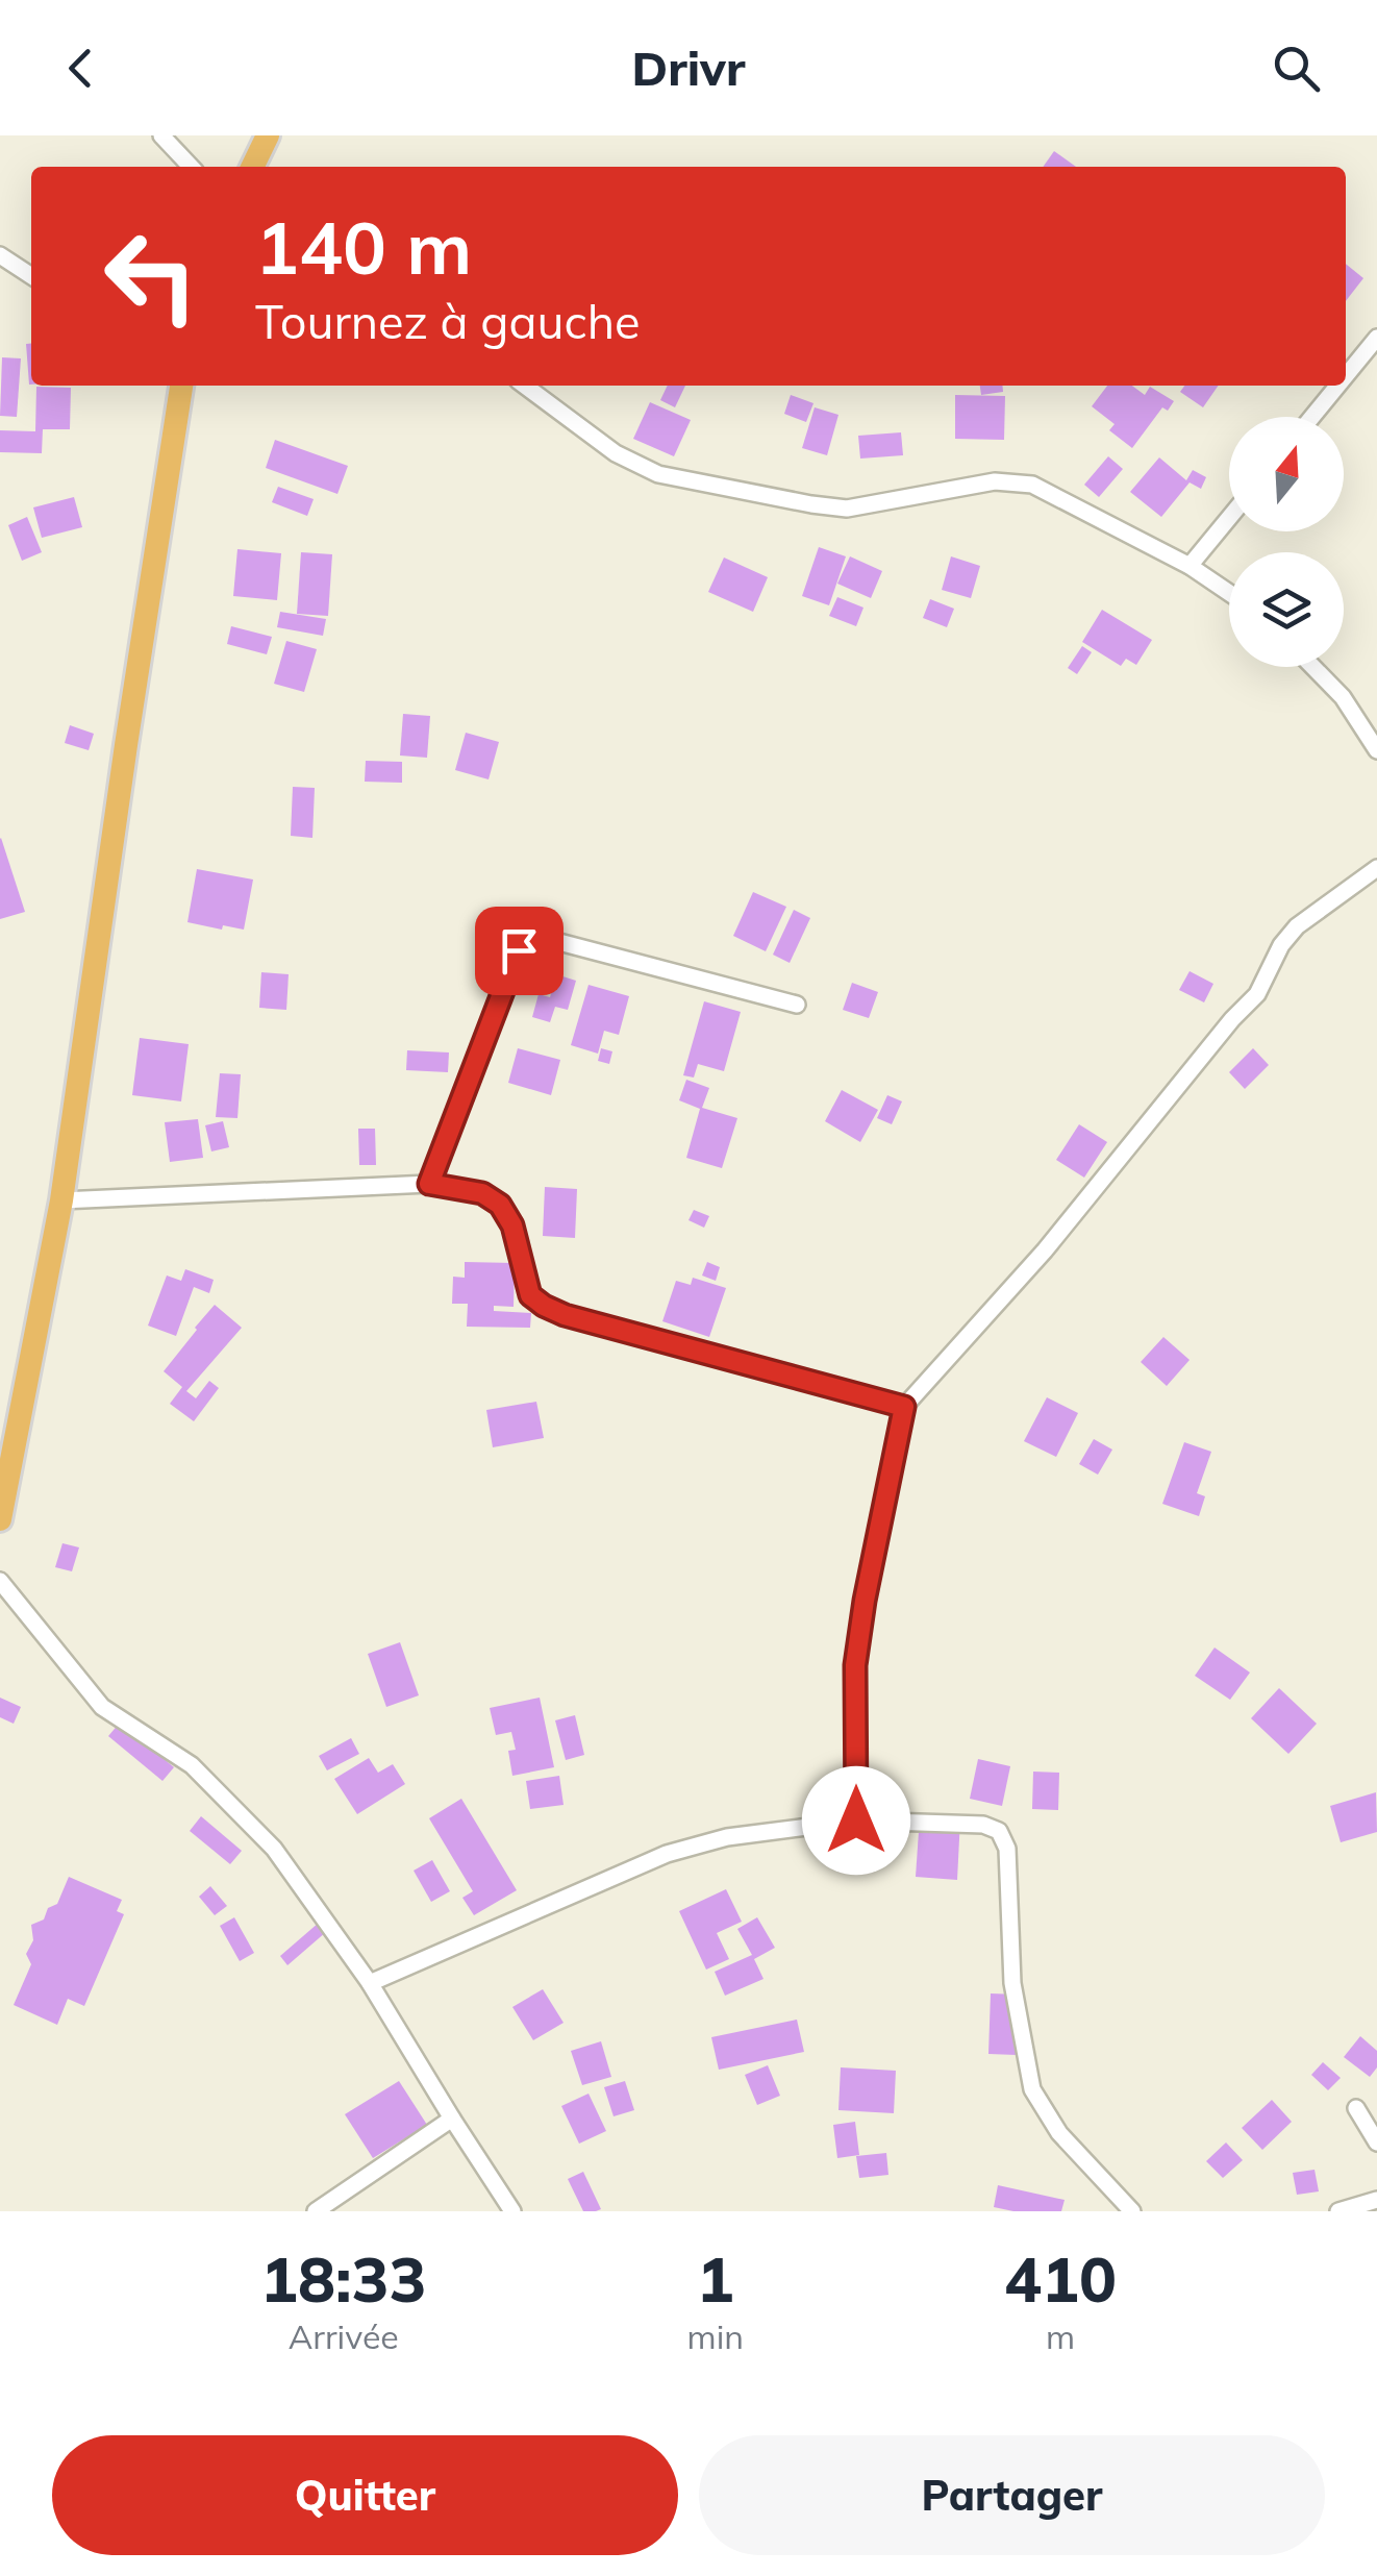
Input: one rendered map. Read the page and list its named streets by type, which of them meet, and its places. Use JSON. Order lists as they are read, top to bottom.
{
  "north": "top",
  "page": {
    "header": "Drivr",
    "turn": ["140 m", "Tournez à gauche"],
    "eta": [
      "18:33",
      "Arrivée",
      "1",
      "min",
      "410",
      "m"
    ],
    "buttons": ["Quitter", "Partager"]
  }
}
